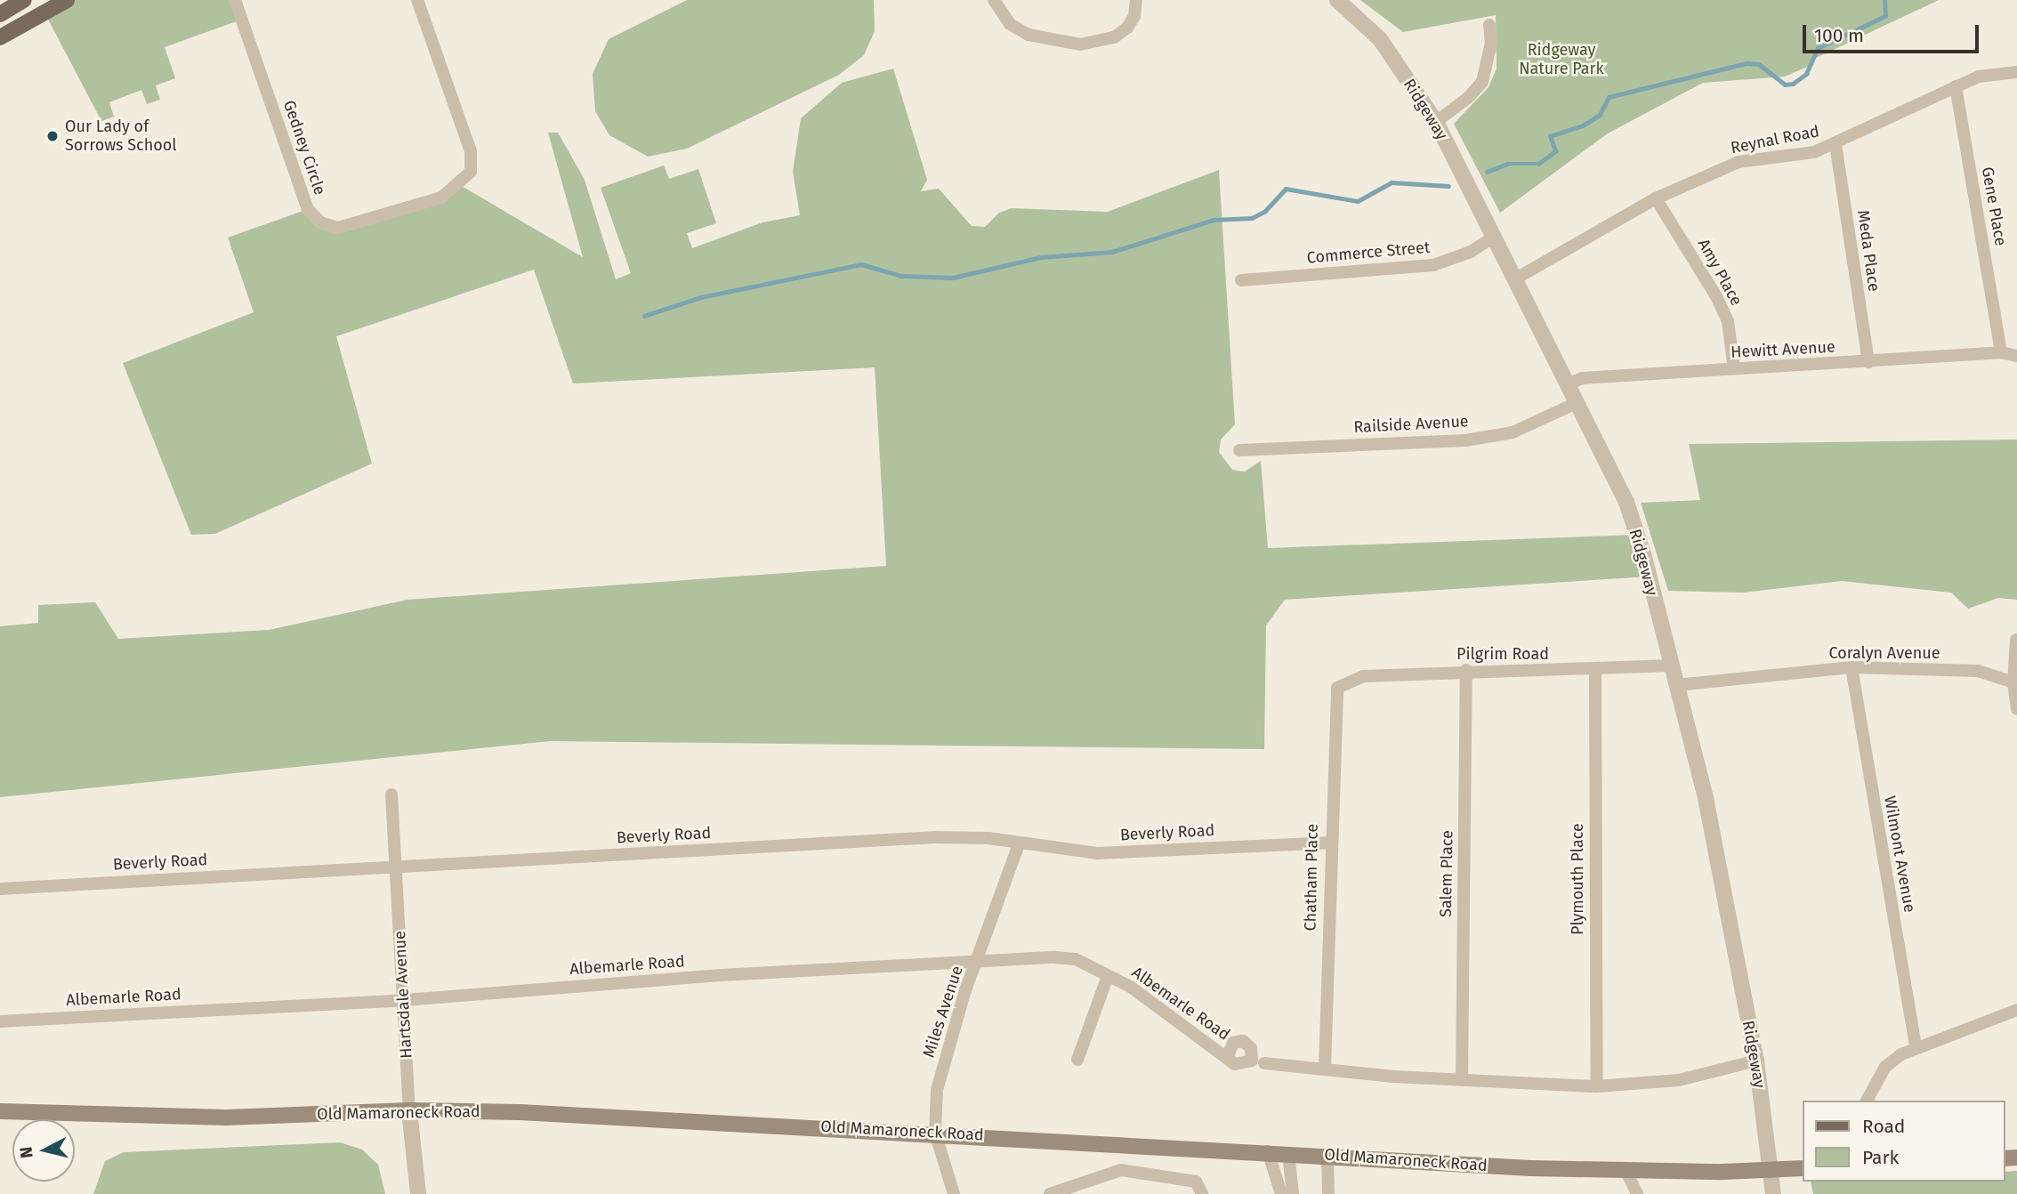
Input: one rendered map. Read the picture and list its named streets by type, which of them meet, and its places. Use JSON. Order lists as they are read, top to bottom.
{
  "streets": {
    "main road": ["Old Mamaroneck Road"],
    "street": [
      "Ridgeway",
      "Reynal Road",
      "Gedney Circle",
      "Gene Place",
      "Meda Place",
      "Commerce Street",
      "Amy Place",
      "Hewitt Avenue",
      "Railside Avenue",
      "Coralyn Avenue",
      "Pilgrim Road",
      "Beverly Road",
      "Wilmont Avenue",
      "Salem Place",
      "Chatham Place",
      "Plymouth Place",
      "Albemarle Road",
      "Hartsdale Avenue",
      "Miles Avenue"
    ]
  },
  "crossings": [
    ["Ridgeway", "Reynal Road"],
    ["Ridgeway", "Commerce Street"],
    ["Ridgeway", "Hewitt Avenue"],
    ["Ridgeway", "Railside Avenue"],
    ["Ridgeway", "Coralyn Avenue"],
    ["Ridgeway", "Pilgrim Road"],
    ["Ridgeway", "Old Mamaroneck Road"],
    ["Reynal Road", "Gene Place"],
    ["Reynal Road", "Meda Place"],
    ["Reynal Road", "Amy Place"],
    ["Gene Place", "Hewitt Avenue"],
    ["Meda Place", "Hewitt Avenue"],
    ["Amy Place", "Hewitt Avenue"],
    ["Coralyn Avenue", "Wilmont Avenue"],
    ["Pilgrim Road", "Salem Place"],
    ["Pilgrim Road", "Chatham Place"],
    ["Pilgrim Road", "Plymouth Place"],
    ["Beverly Road", "Chatham Place"],
    ["Beverly Road", "Hartsdale Avenue"],
    ["Beverly Road", "Miles Avenue"],
    ["Albemarle Road", "Hartsdale Avenue"],
    ["Albemarle Road", "Miles Avenue"],
    ["Hartsdale Avenue", "Old Mamaroneck Road"],
    ["Miles Avenue", "Old Mamaroneck Road"]
  ],
  "parks": ["Ridgeway Nature Park"],
  "places": ["Our Lady of Sorrows School"],
  "legend": ["Road", "Park"],
  "scale_bar": "100 m",
  "north": "left"
}
